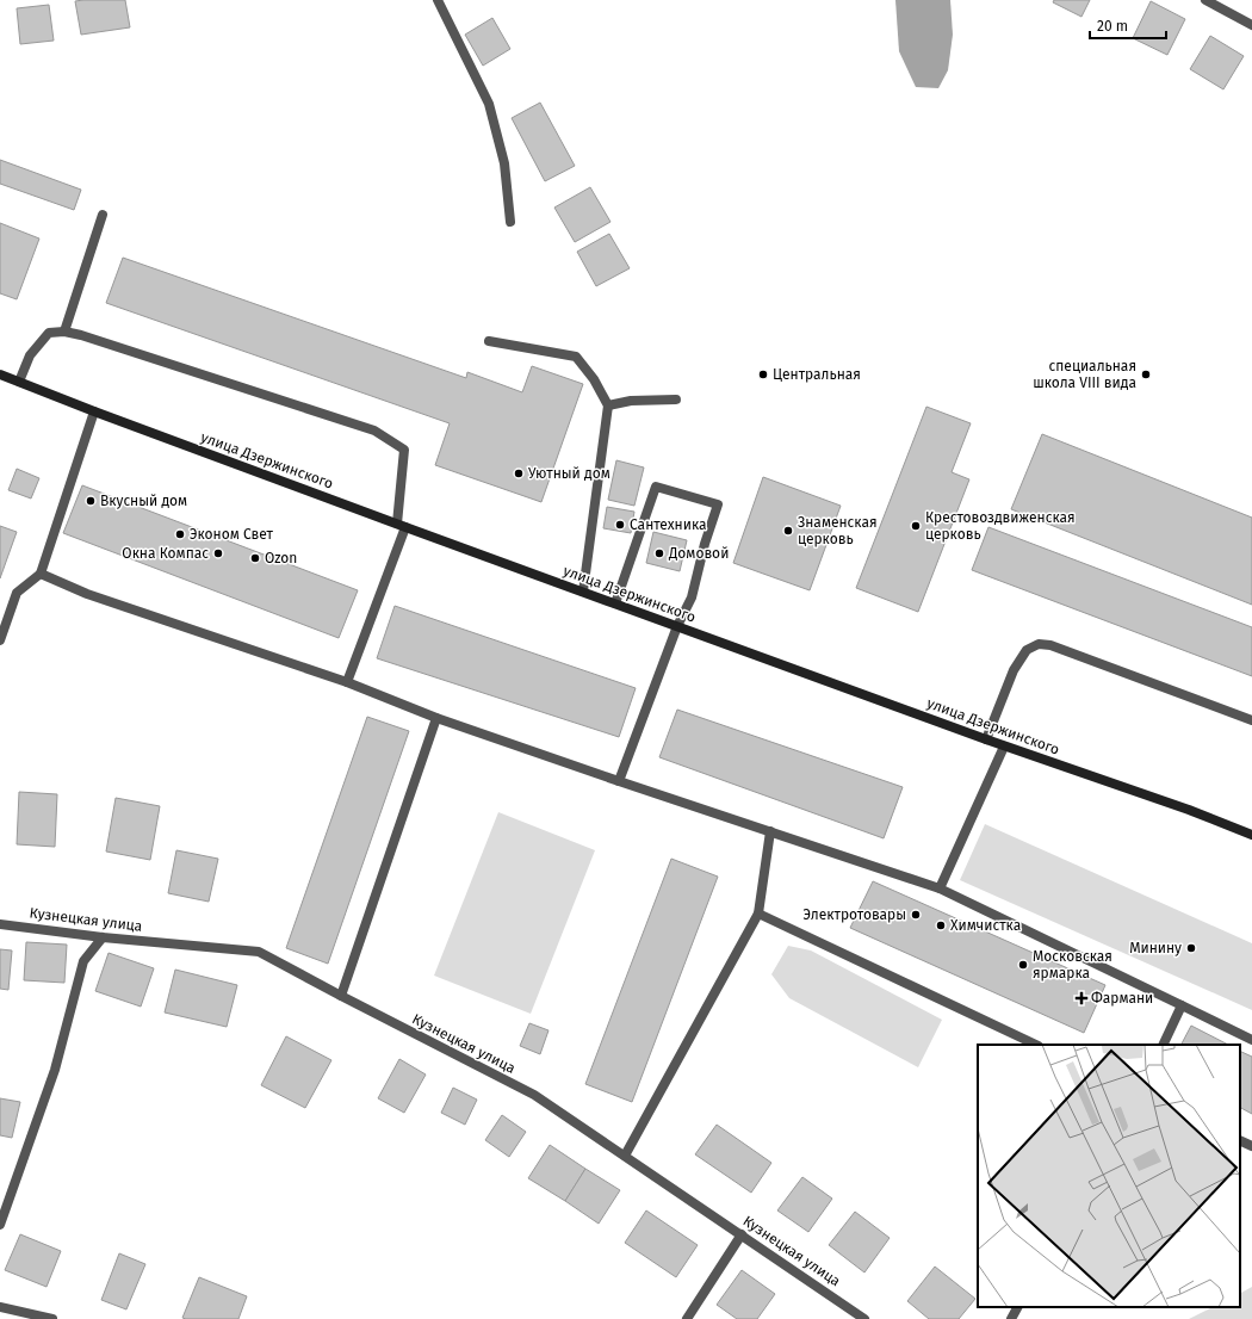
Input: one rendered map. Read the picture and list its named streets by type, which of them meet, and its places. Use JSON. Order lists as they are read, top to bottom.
{
  "streets": {
    "main road": ["улица Дзержинского"],
    "street": ["Кузнецкая улица"]
  },
  "places": {
    "other": [
      "Центральная",
      "специальная школа VIII вида",
      "Уютный дом",
      "Вкусный дом",
      "Сантехника",
      "Крестовоздвиженская церковь",
      "Знаменская церковь",
      "Эконом Свет",
      "Окна Компас",
      "Домовой",
      "Ozon",
      "Электротовары",
      "Химчистка",
      "Минину",
      "Московская ярмарка"
    ],
    "health": ["Фармани"]
  },
  "scale_bar": "20 m"
}
